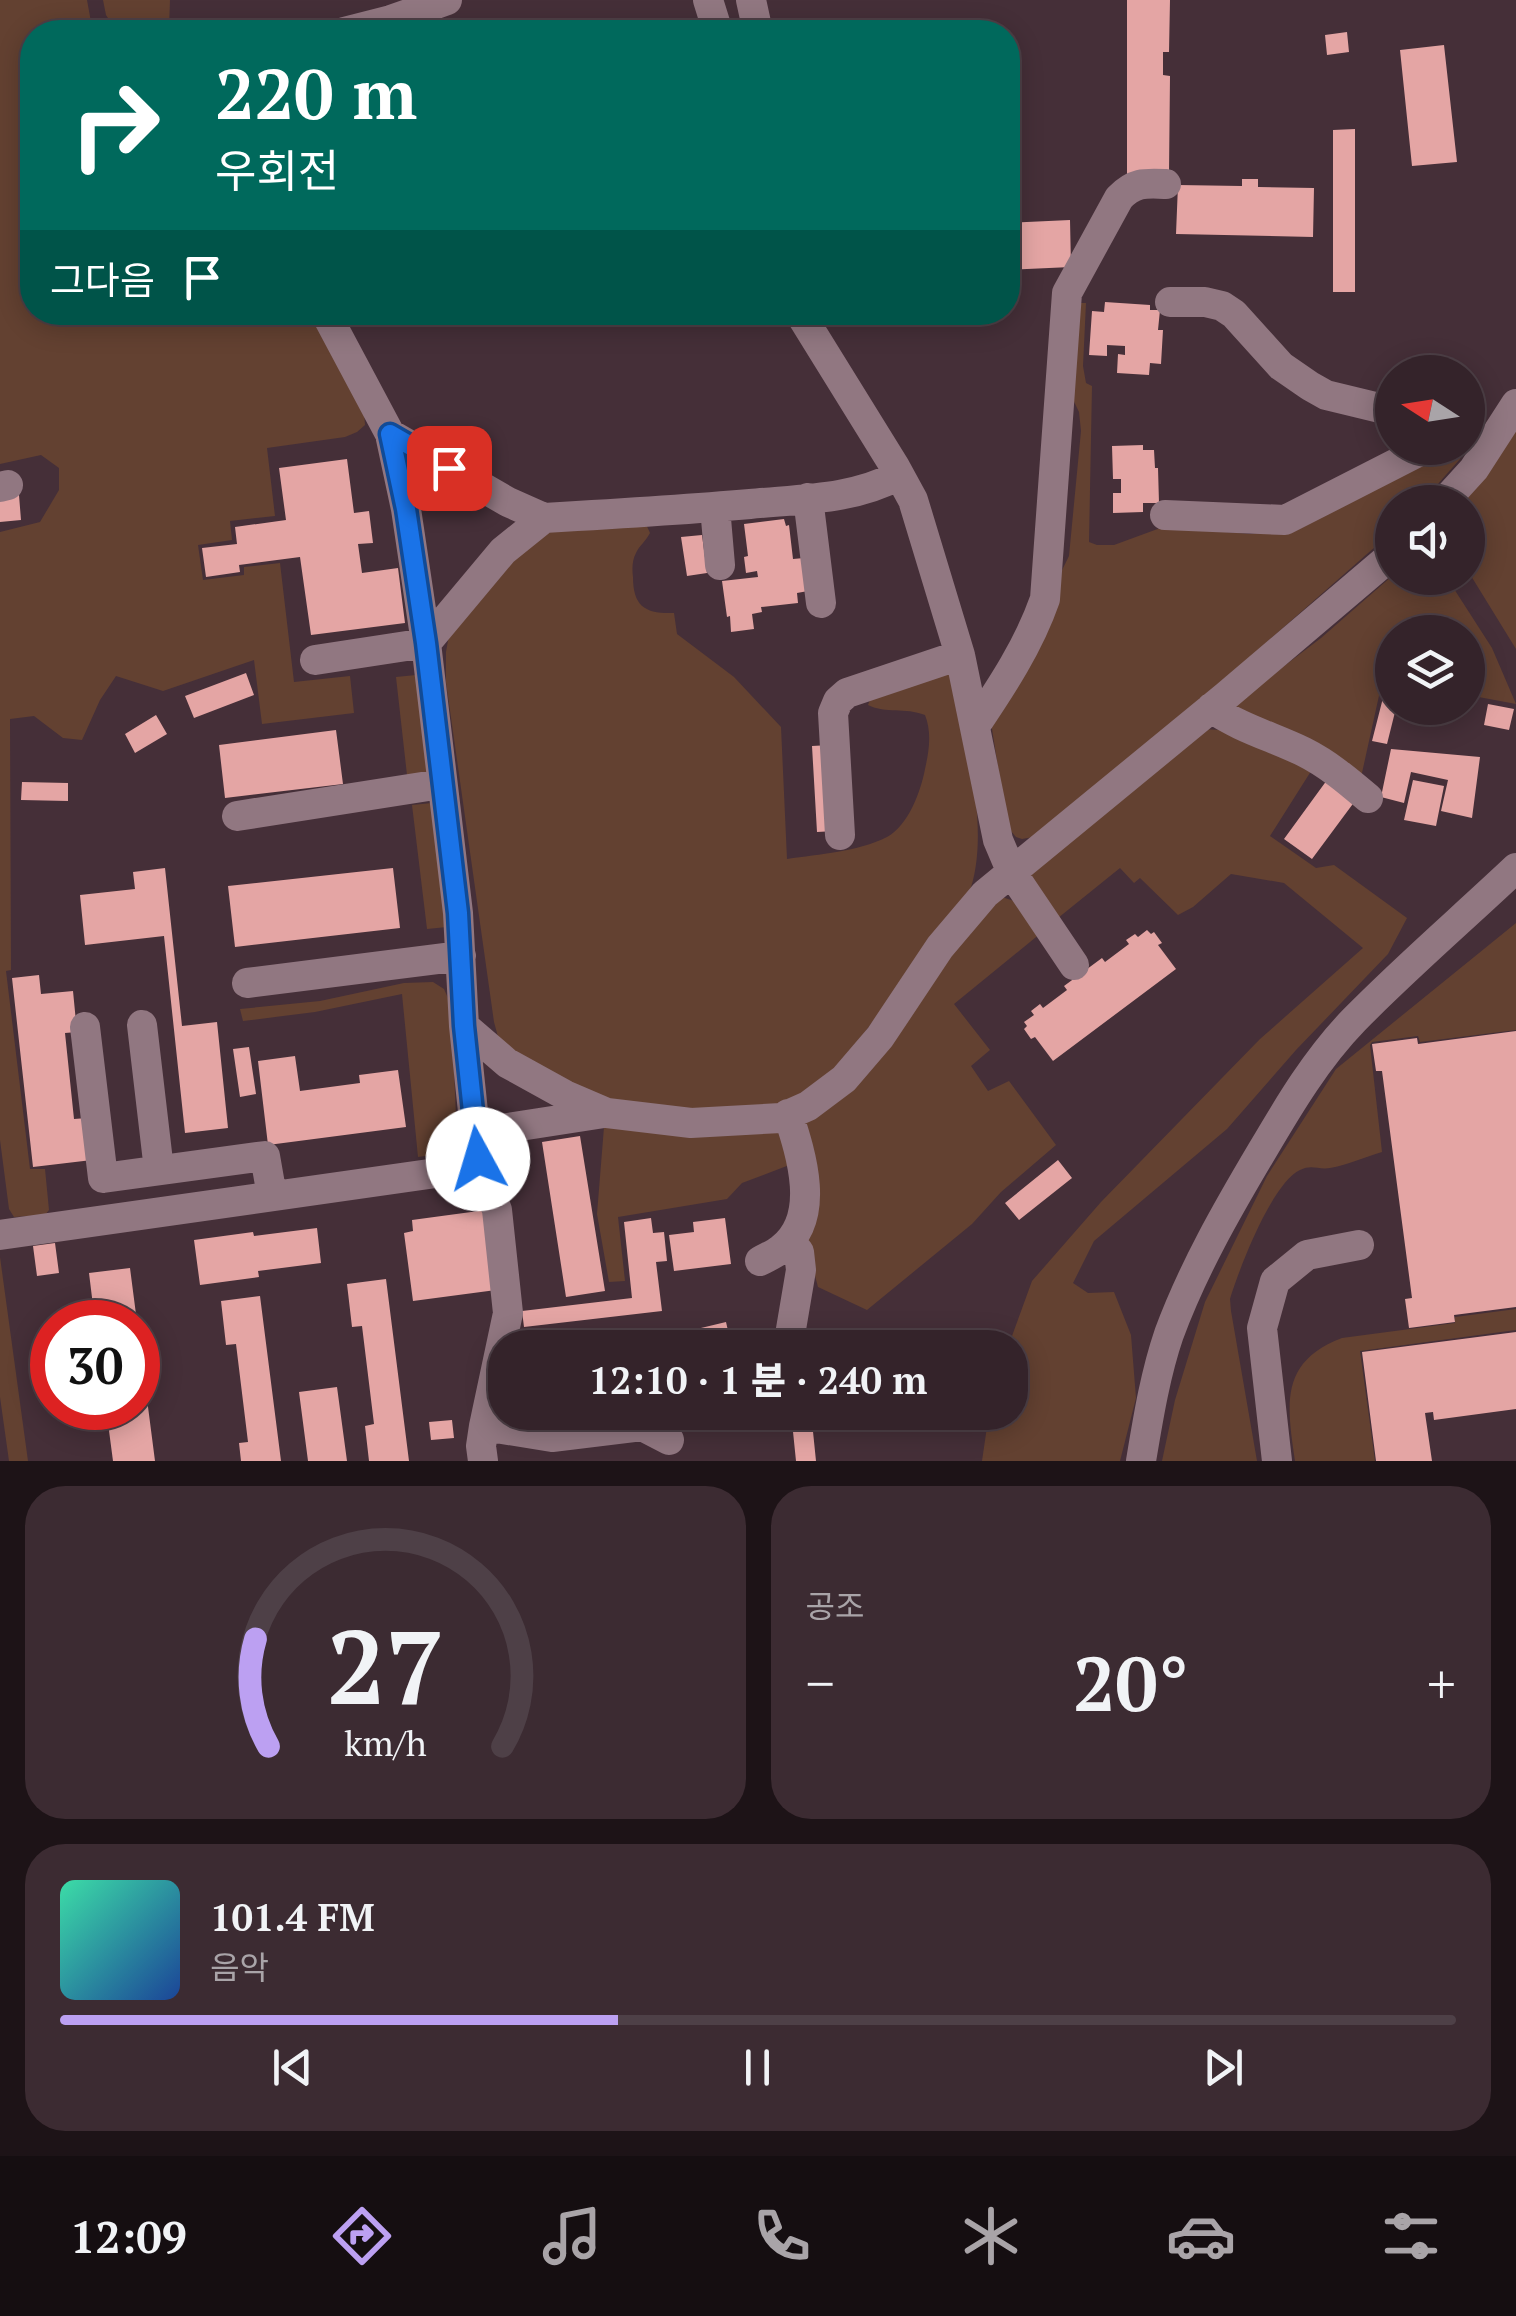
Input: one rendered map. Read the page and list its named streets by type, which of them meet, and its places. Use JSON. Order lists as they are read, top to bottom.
{
  "north": "left",
  "page": {
    "turn": ["220 m", "우회전"],
    "then": "그다음",
    "limit": "30",
    "trip": "12:10 · 1 분 · 240 m",
    "tile": "공조",
    "heat": ["−", "20°", "+"],
    "song": ["101.4 FM", "음악"],
    "tabs": "12:09",
    "gauge": ["27", "km/h"]
  }
}
